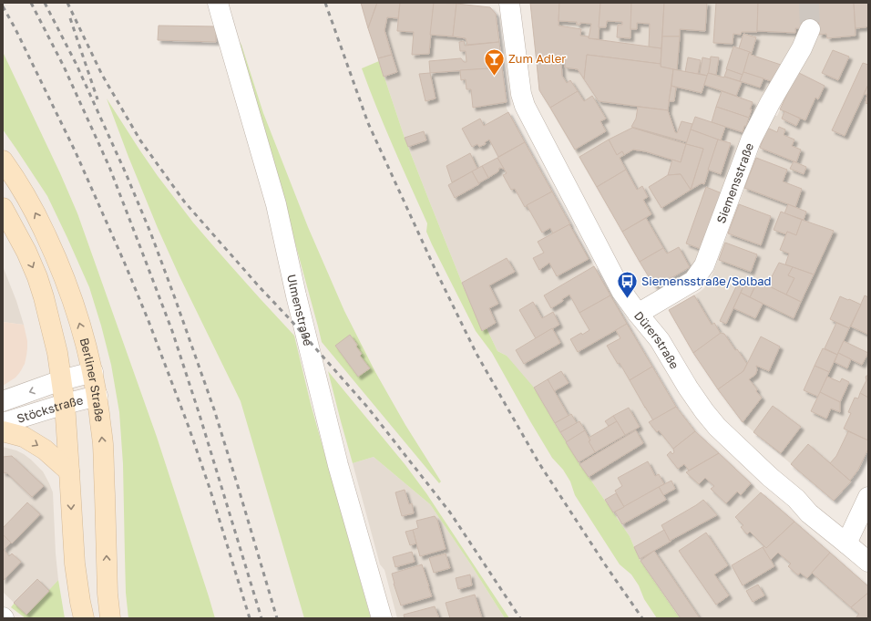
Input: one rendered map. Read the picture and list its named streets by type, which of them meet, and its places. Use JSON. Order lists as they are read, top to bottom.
{
  "streets": {
    "main road": ["Berliner Straße"],
    "street": [
      "Siemensstraße",
      "Ulmenstraße",
      "Dürerstraße",
      "Stöckstraße"
    ]
  },
  "crossings": [
    ["Siemensstraße", "Dürerstraße"],
    ["Berliner Straße", "Stöckstraße"]
  ],
  "places": {
    "bar": ["Zum Adler"],
    "bus stop": ["Siemensstraße/Solbad"]
  }
}
